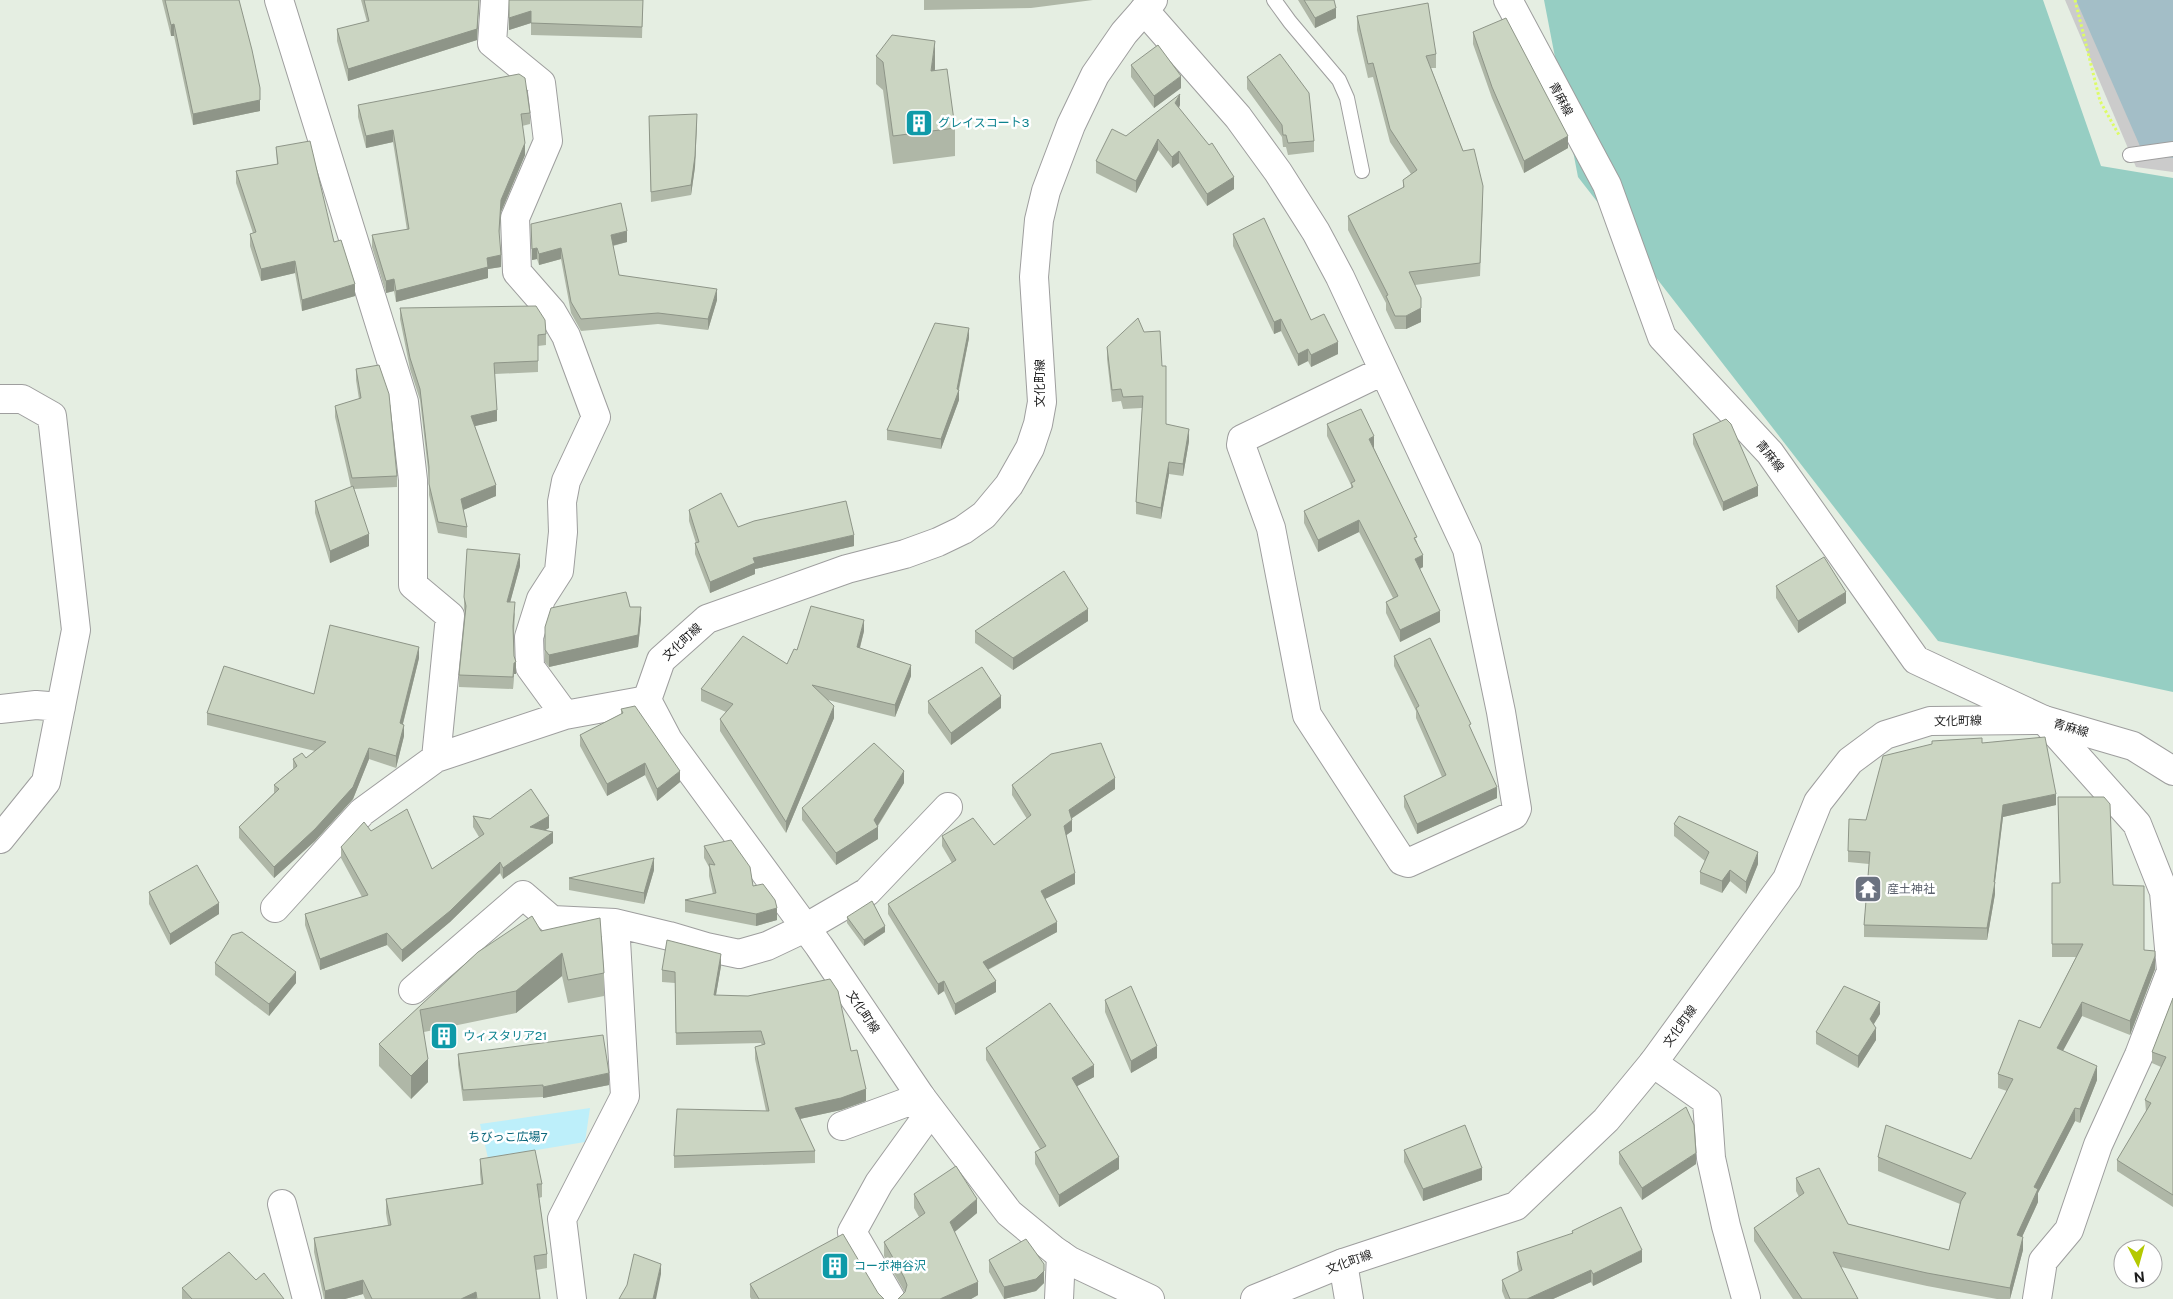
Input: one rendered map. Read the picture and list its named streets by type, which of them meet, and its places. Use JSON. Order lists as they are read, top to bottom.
{
  "streets": {
    "street": ["青麻線", "文化町線"]
  },
  "crossings": [
    ["青麻線", "文化町線"]
  ],
  "parks": ["ちびっこ広場7"],
  "places": {
    "building": ["グレイスコート3", "ウィスタリア21", "コーポ神谷沢"],
    "temple": ["産土神社"]
  },
  "north": "bottom"
}
